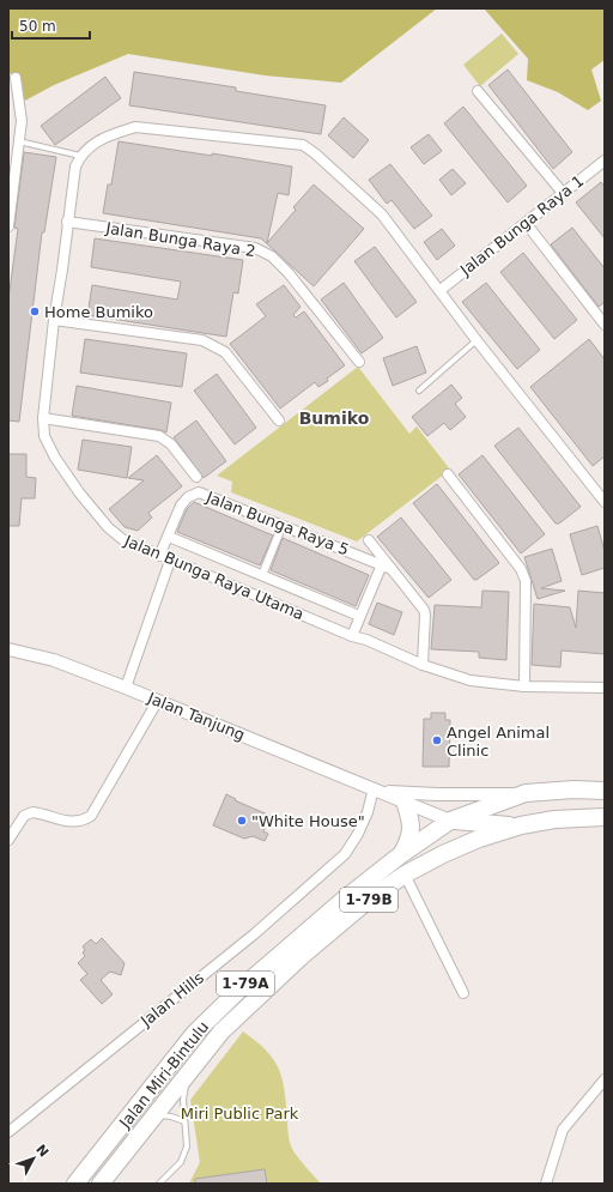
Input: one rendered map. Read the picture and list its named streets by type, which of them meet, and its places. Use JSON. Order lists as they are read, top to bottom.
{
  "streets": {
    "highway": ["1-79B", "1-79A", "Jalan Miri-Bintulu"],
    "street": [
      "Jalan Bunga Raya 1",
      "Jalan Bunga Raya 2",
      "Jalan Bunga Raya 5",
      "Jalan Bunga Raya Utama",
      "Jalan Tanjung",
      "Jalan Hills"
    ]
  },
  "crossings": [
    ["Jalan Bunga Raya 2", "Jalan Bunga Raya Utama"],
    ["Jalan Bunga Raya 5", "Jalan Bunga Raya Utama"],
    ["Jalan Tanjung", "Jalan Hills"],
    ["Jalan Tanjung", "Jalan Miri-Bintulu"]
  ],
  "districts": ["Bumiko"],
  "parks": ["Miri Public Park"],
  "places": ["Home Bumiko", "Angel Animal Clinic", "\"White House\""],
  "scale_bar": "50 m",
  "north": "top right"
}
